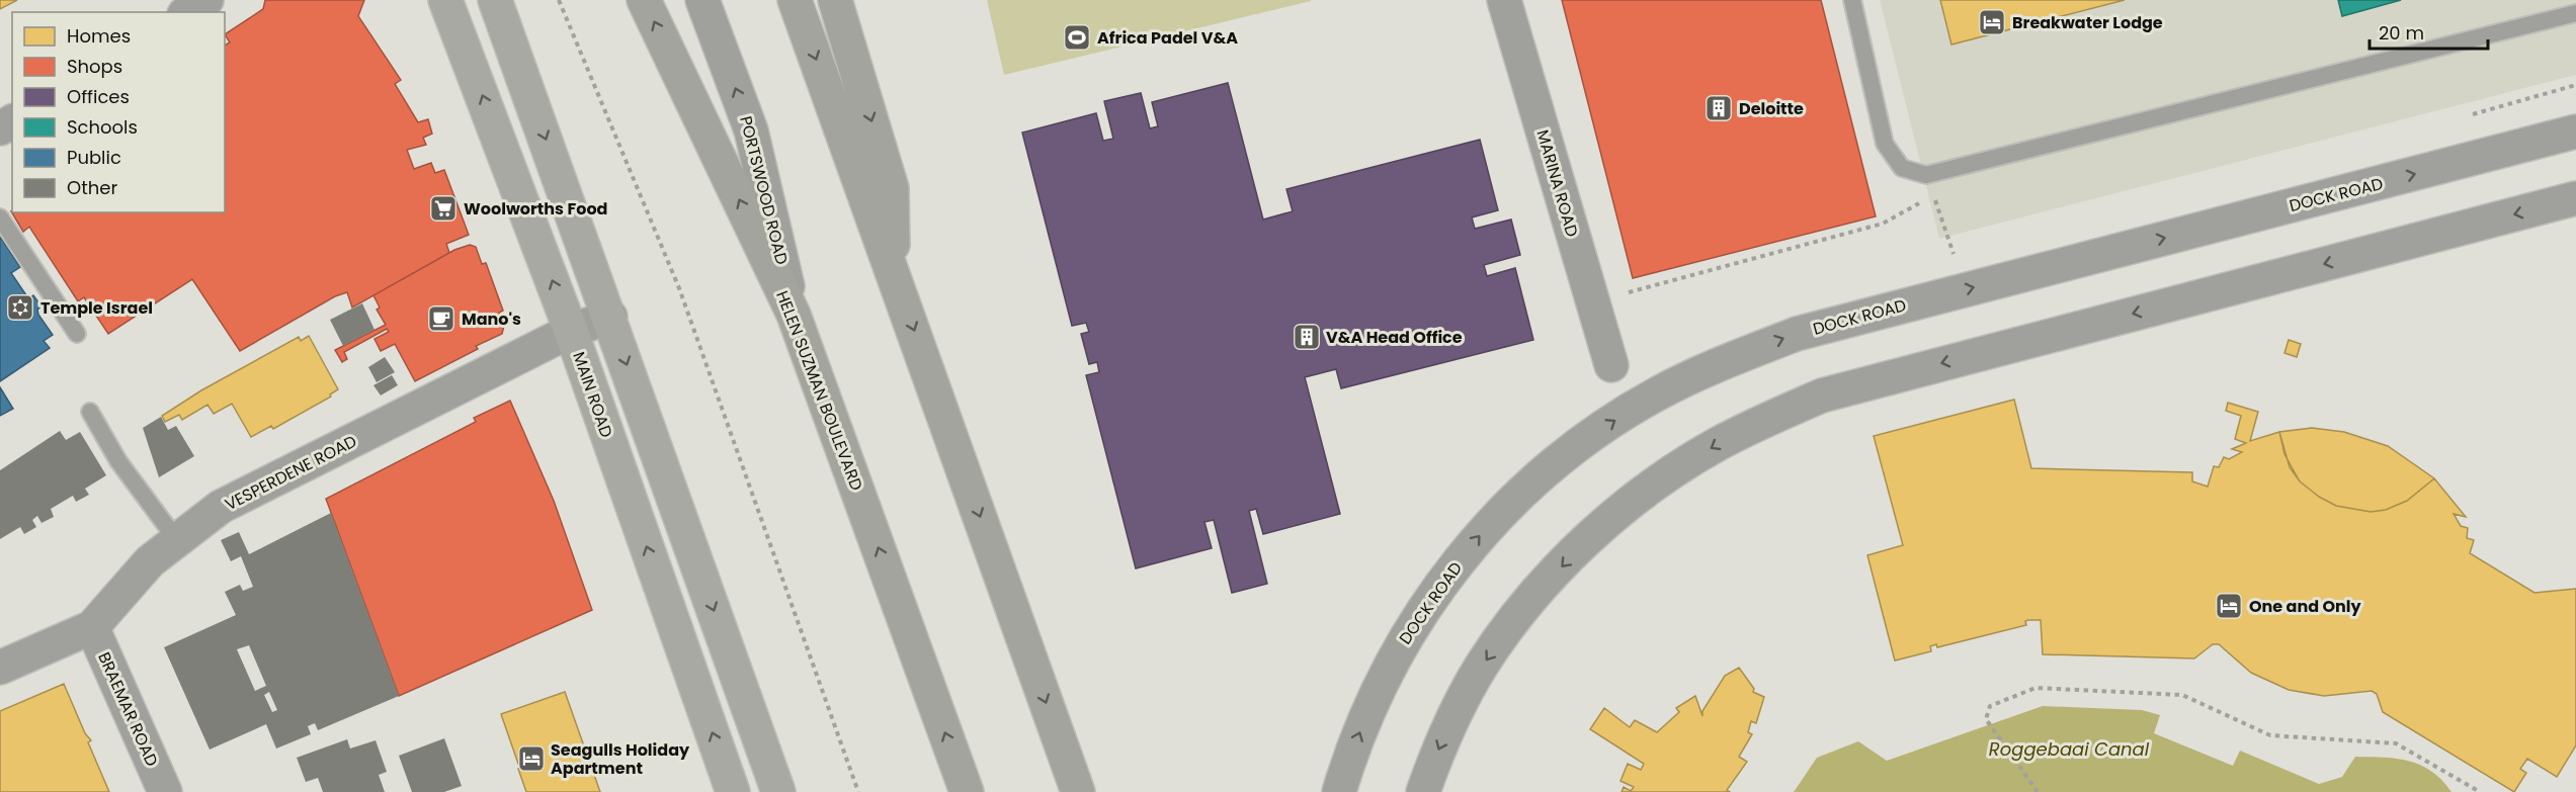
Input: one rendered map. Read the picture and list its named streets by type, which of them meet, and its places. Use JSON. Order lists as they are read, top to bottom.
{
  "streets": {
    "main road": ["HELEN SUZMAN BOULEVARD", "MAIN ROAD"],
    "street": [
      "MARINA ROAD",
      "PORTSWOOD ROAD",
      "DOCK ROAD",
      "VESPERDENE ROAD",
      "BRAEMAR ROAD"
    ]
  },
  "crossings": [
    ["PORTSWOOD ROAD", "HELEN SUZMAN BOULEVARD"],
    ["MAIN ROAD", "VESPERDENE ROAD"],
    ["VESPERDENE ROAD", "BRAEMAR ROAD"]
  ],
  "one_way": ["PORTSWOOD ROAD"],
  "water": ["Roggebaai Canal"],
  "places": {
    "hotel": ["Breakwater Lodge", "One and Only", "Seagulls Holiday Apartment"],
    "sports": ["Africa Padel V&A"],
    "building": ["Deloitte", "V&A Head Office"],
    "supermarket": ["Woolworths Food"],
    "synagogue": ["Temple Israel"],
    "cafe": ["Mano's"]
  },
  "legend": [
    "Homes",
    "Shops",
    "Offices",
    "Schools",
    "Public",
    "Other"
  ],
  "scale_bar": "20 m"
}
